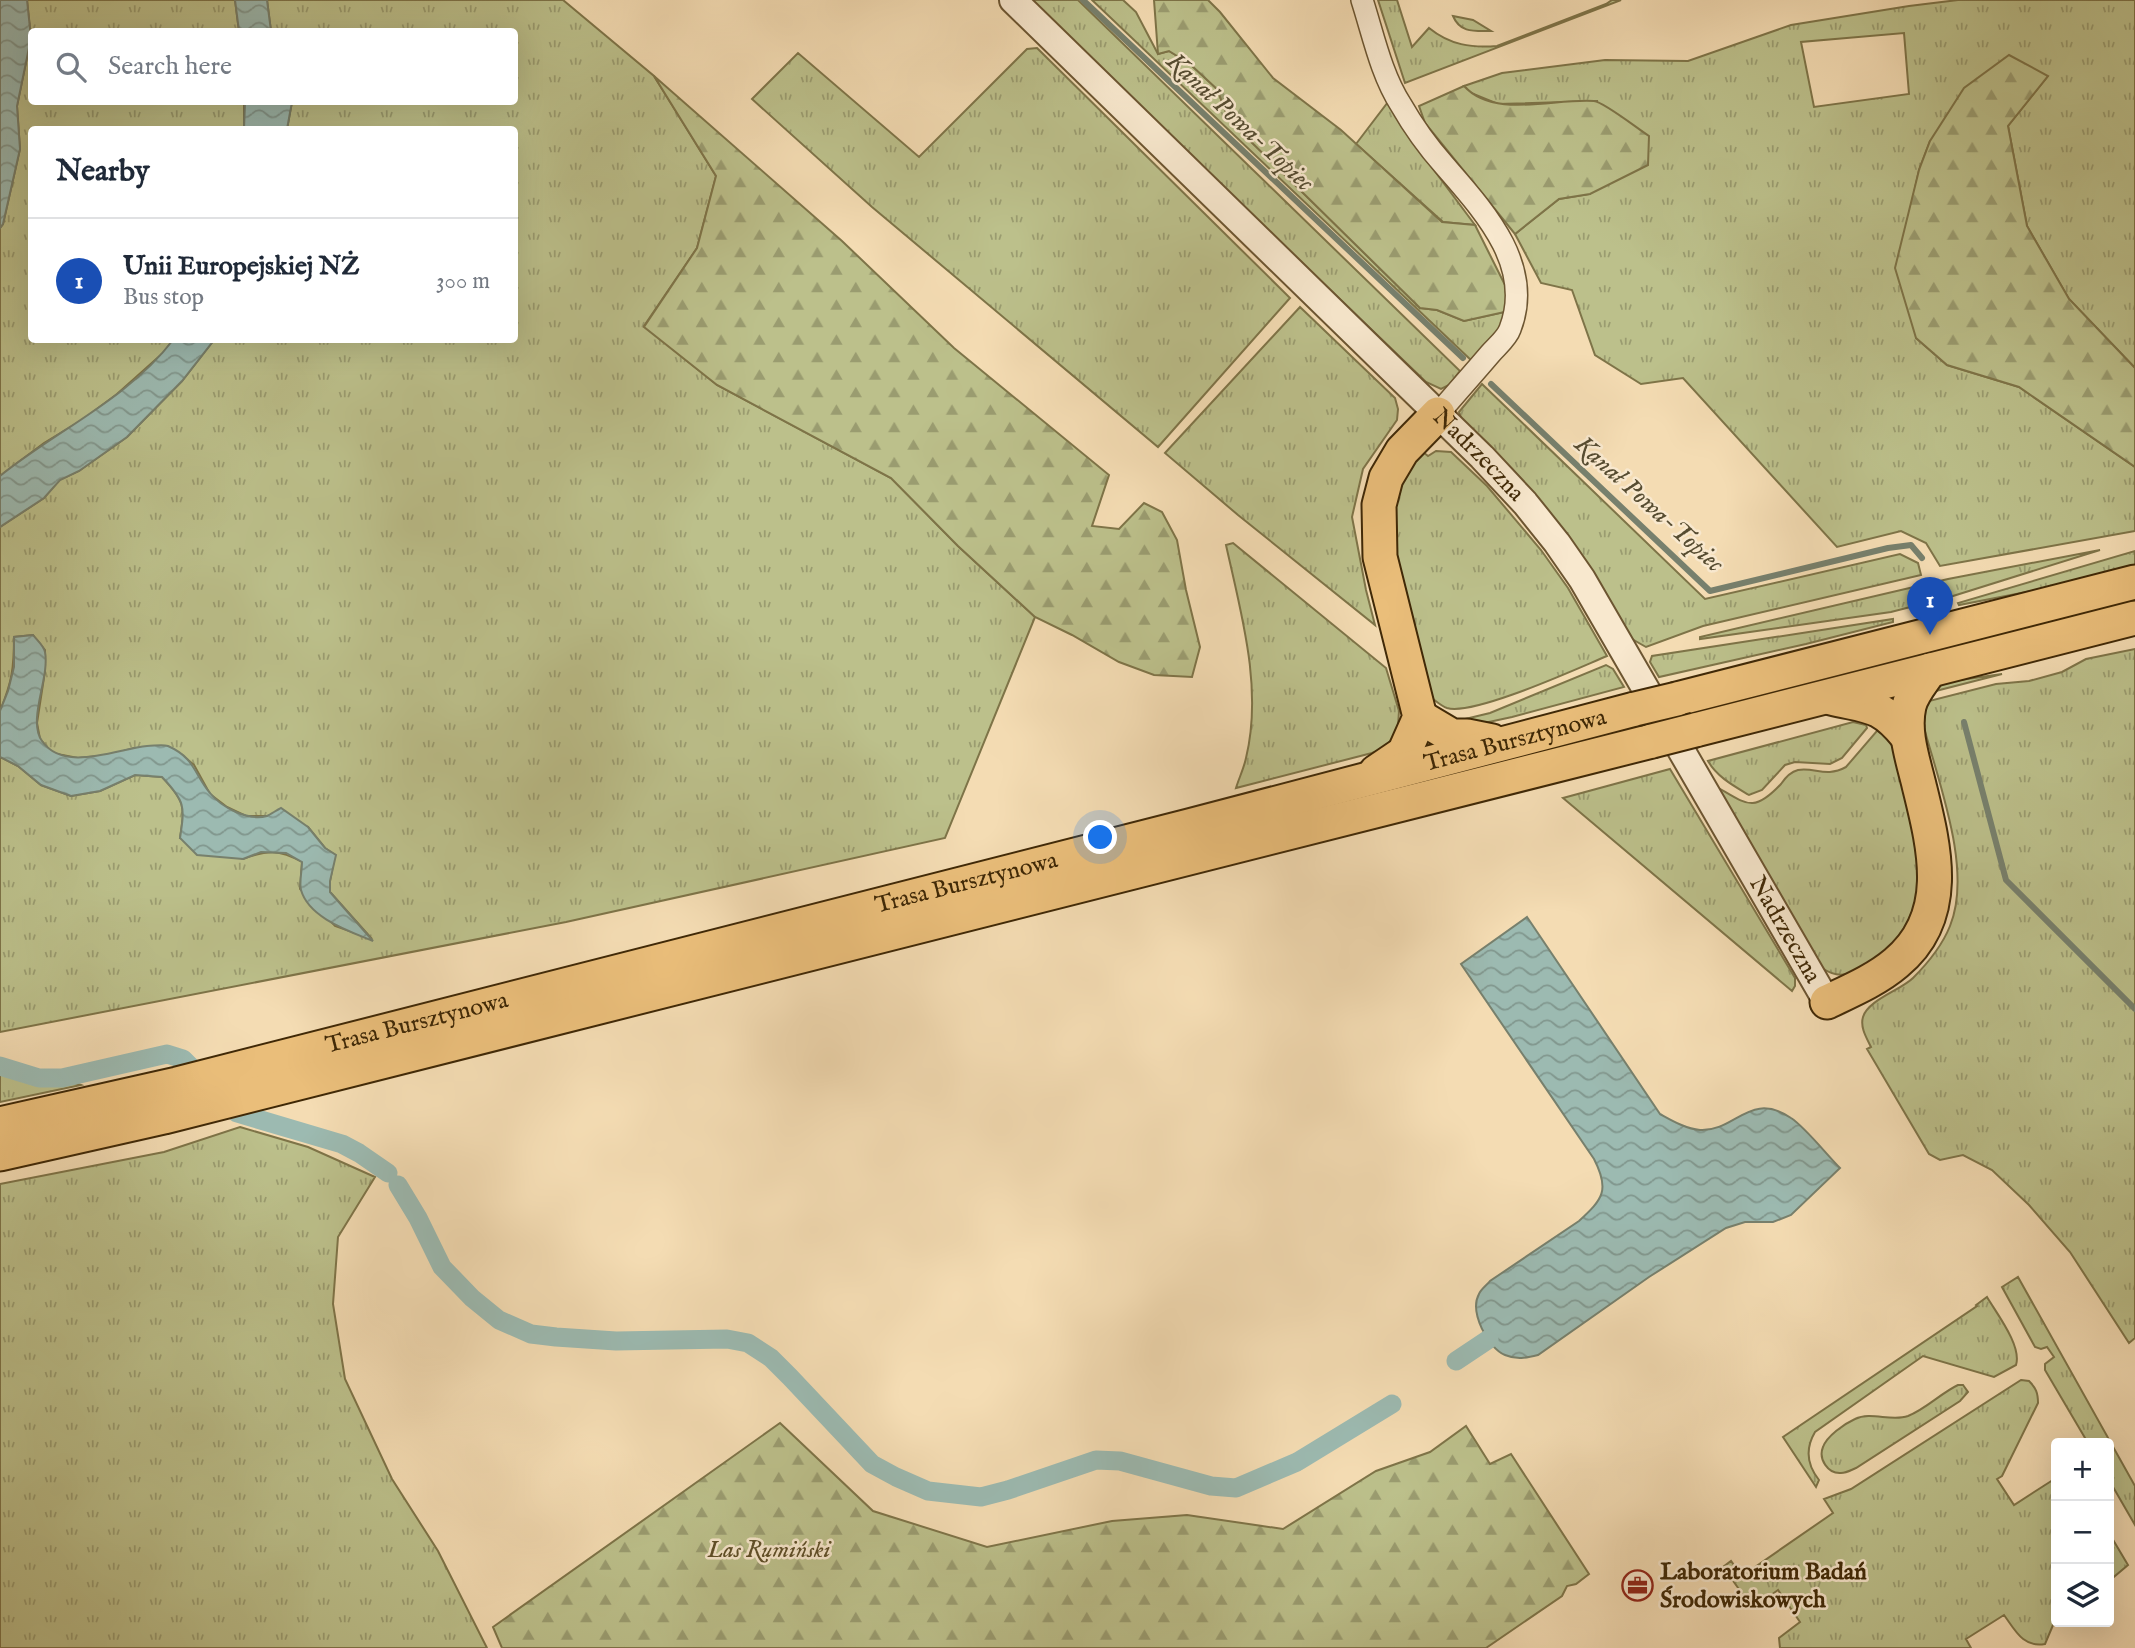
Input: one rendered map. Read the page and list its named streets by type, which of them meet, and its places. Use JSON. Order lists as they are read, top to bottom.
{
  "streets": {
    "main road": ["Trasa Bursztynowa"],
    "street": ["Nadrzeczna"]
  },
  "water": ["Kanał Powa-Topiec"],
  "parks": ["Las Rumiński"],
  "places": {
    "office": ["Laboratorium Badań Środowiskowych"]
  },
  "page": {
    "search": "Search here",
    "heading": "Nearby",
    "list": [
      {
        "mark": "1",
        "name": "Unii Europejskiej NŻ",
        "note": "Bus stop",
        "value": "300 m"
      }
    ],
    "pins": "1",
    "map_buttons": ["+", "−"]
  }
}
